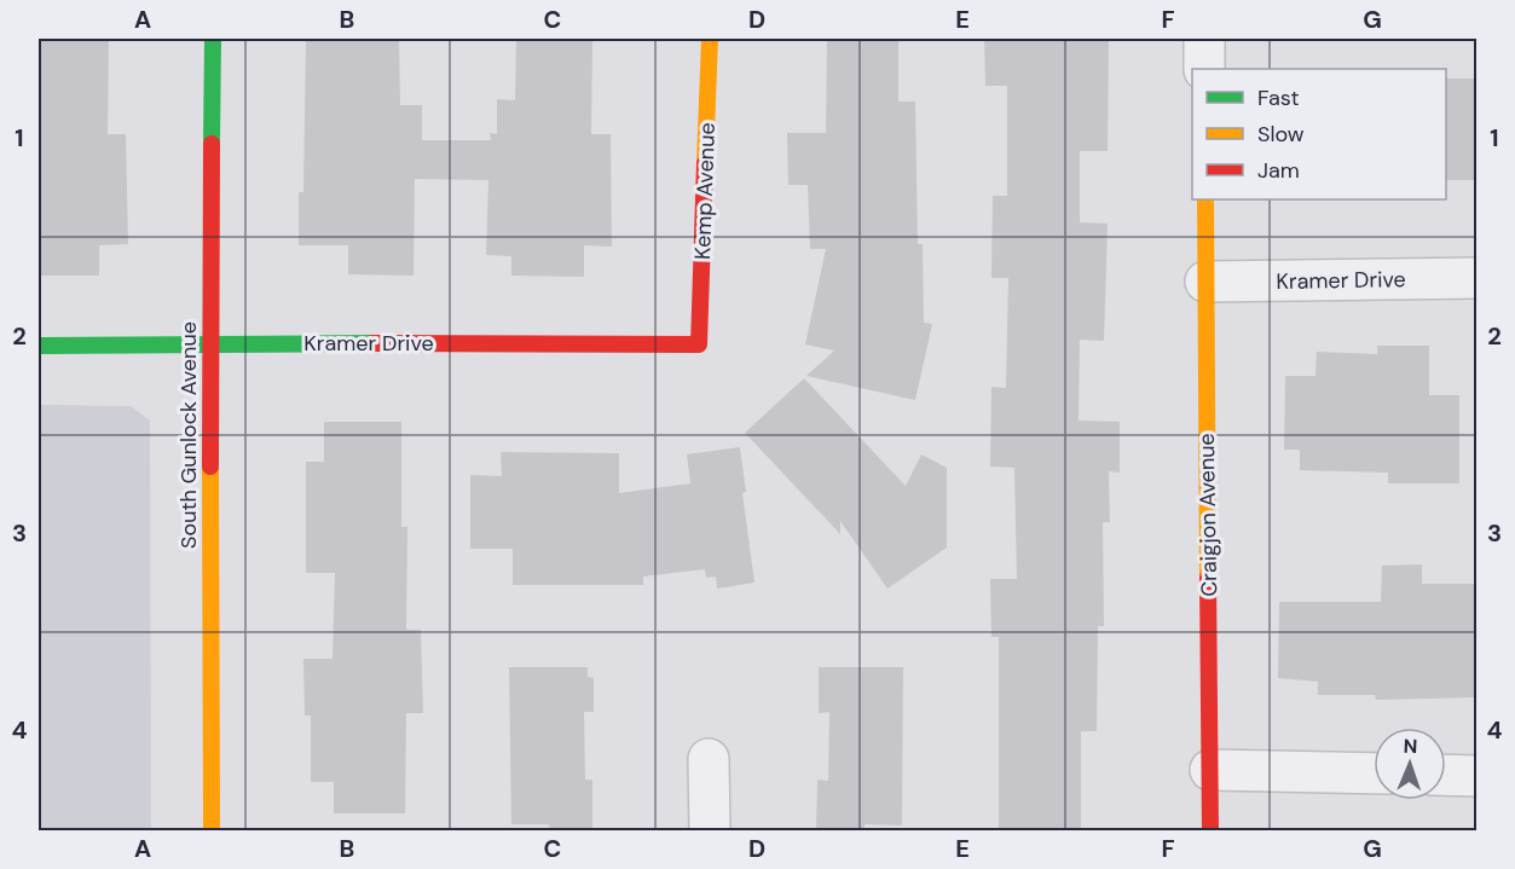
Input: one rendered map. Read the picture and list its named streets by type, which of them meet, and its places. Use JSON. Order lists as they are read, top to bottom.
{
  "streets": {
    "street": [
      "Kemp Avenue",
      "Kramer Drive",
      "South Gunlock Avenue",
      "Craigjon Avenue"
    ]
  },
  "crossings": [
    ["Kemp Avenue", "Kramer Drive"],
    ["Kramer Drive", "South Gunlock Avenue"],
    ["Kramer Drive", "Craigjon Avenue"]
  ],
  "legend": ["Fast", "Slow", "Jam"],
  "north": "top",
  "grid": {
    "columns": [
      "A",
      "B",
      "C",
      "D",
      "E",
      "F",
      "G"
    ],
    "rows": [
      "1",
      "2",
      "3",
      "4"
    ]
  }
}
